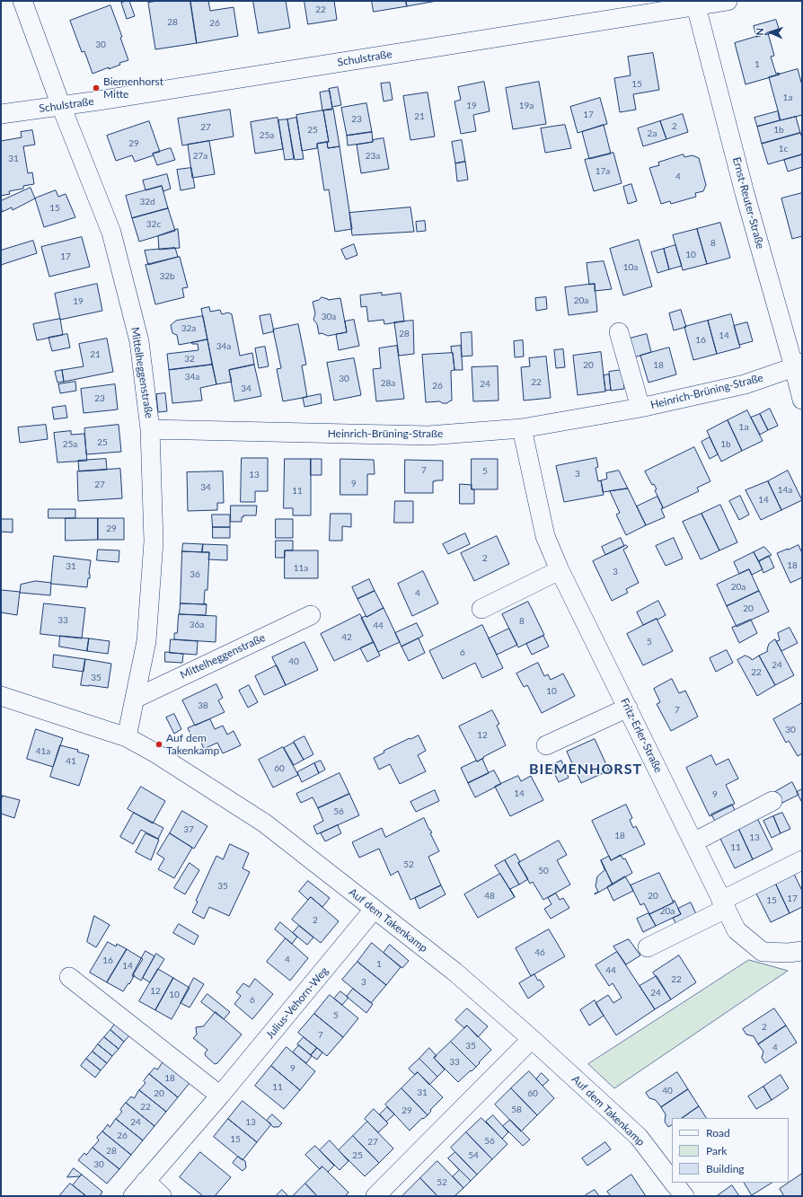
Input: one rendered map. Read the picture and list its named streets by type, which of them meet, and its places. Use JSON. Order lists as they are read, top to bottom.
{
  "streets": {
    "street": [
      "Schulstraße",
      "Ernst-Reuter-Straße",
      "Mittelheggenstraße",
      "Heinrich-Brüning-Straße",
      "Fritz-Erler-Straße",
      "Auf dem Takenkamp",
      "Julius-Vehorn-Weg"
    ]
  },
  "crossings": [
    ["Schulstraße", "Ernst-Reuter-Straße"],
    ["Schulstraße", "Mittelheggenstraße"],
    ["Ernst-Reuter-Straße", "Heinrich-Brüning-Straße"],
    ["Mittelheggenstraße", "Heinrich-Brüning-Straße"],
    ["Mittelheggenstraße", "Auf dem Takenkamp"],
    ["Heinrich-Brüning-Straße", "Fritz-Erler-Straße"],
    ["Auf dem Takenkamp", "Julius-Vehorn-Weg"]
  ],
  "districts": ["BIEMENHORST"],
  "places": ["Biemenhorst Mitte", "Auf dem Takenkamp"],
  "house_numbers": [
    "22",
    "28",
    "26",
    "30",
    "1",
    "15",
    "1a",
    "19",
    "19a",
    "17",
    "21",
    "23",
    "2",
    "27",
    "25",
    "1b",
    "2a",
    "25a",
    "29",
    "1c",
    "27a",
    "23a",
    "31",
    "17a",
    "4",
    "32d",
    "15",
    "32c",
    "8",
    "10",
    "17",
    "10a",
    "32b",
    "20a",
    "19",
    "30a",
    "32a",
    "28",
    "14",
    "16",
    "34a",
    "21",
    "32",
    "20",
    "18",
    "34a",
    "30",
    "22",
    "28a",
    "24",
    "26",
    "34",
    "23",
    "1a",
    "25",
    "25a",
    "1b",
    "7",
    "5",
    "3",
    "13",
    "9",
    "27",
    "34",
    "14a",
    "11",
    "14",
    "29",
    "2",
    "18",
    "31",
    "11a",
    "3",
    "36",
    "20a",
    "4",
    "20",
    "33",
    "8",
    "36a",
    "44",
    "42",
    "5",
    "6",
    "40",
    "24",
    "22",
    "35",
    "10",
    "38",
    "7",
    "30",
    "12",
    "41a",
    "41",
    "60",
    "14",
    "9",
    "56",
    "37",
    "18",
    "13",
    "11",
    "52",
    "50",
    "35",
    "48",
    "20",
    "17",
    "15",
    "20a",
    "2",
    "46",
    "4",
    "16",
    "1",
    "14",
    "44",
    "22",
    "3",
    "12",
    "24",
    "10",
    "6",
    "5",
    "2",
    "7",
    "35",
    "4",
    "33",
    "9",
    "18",
    "11",
    "40",
    "31",
    "20",
    "60",
    "22",
    "58",
    "29",
    "24",
    "13",
    "26",
    "15",
    "56",
    "27",
    "28",
    "25",
    "54",
    "30",
    "52"
  ],
  "legend": ["Road", "Park", "Building"],
  "north": "left"
}
